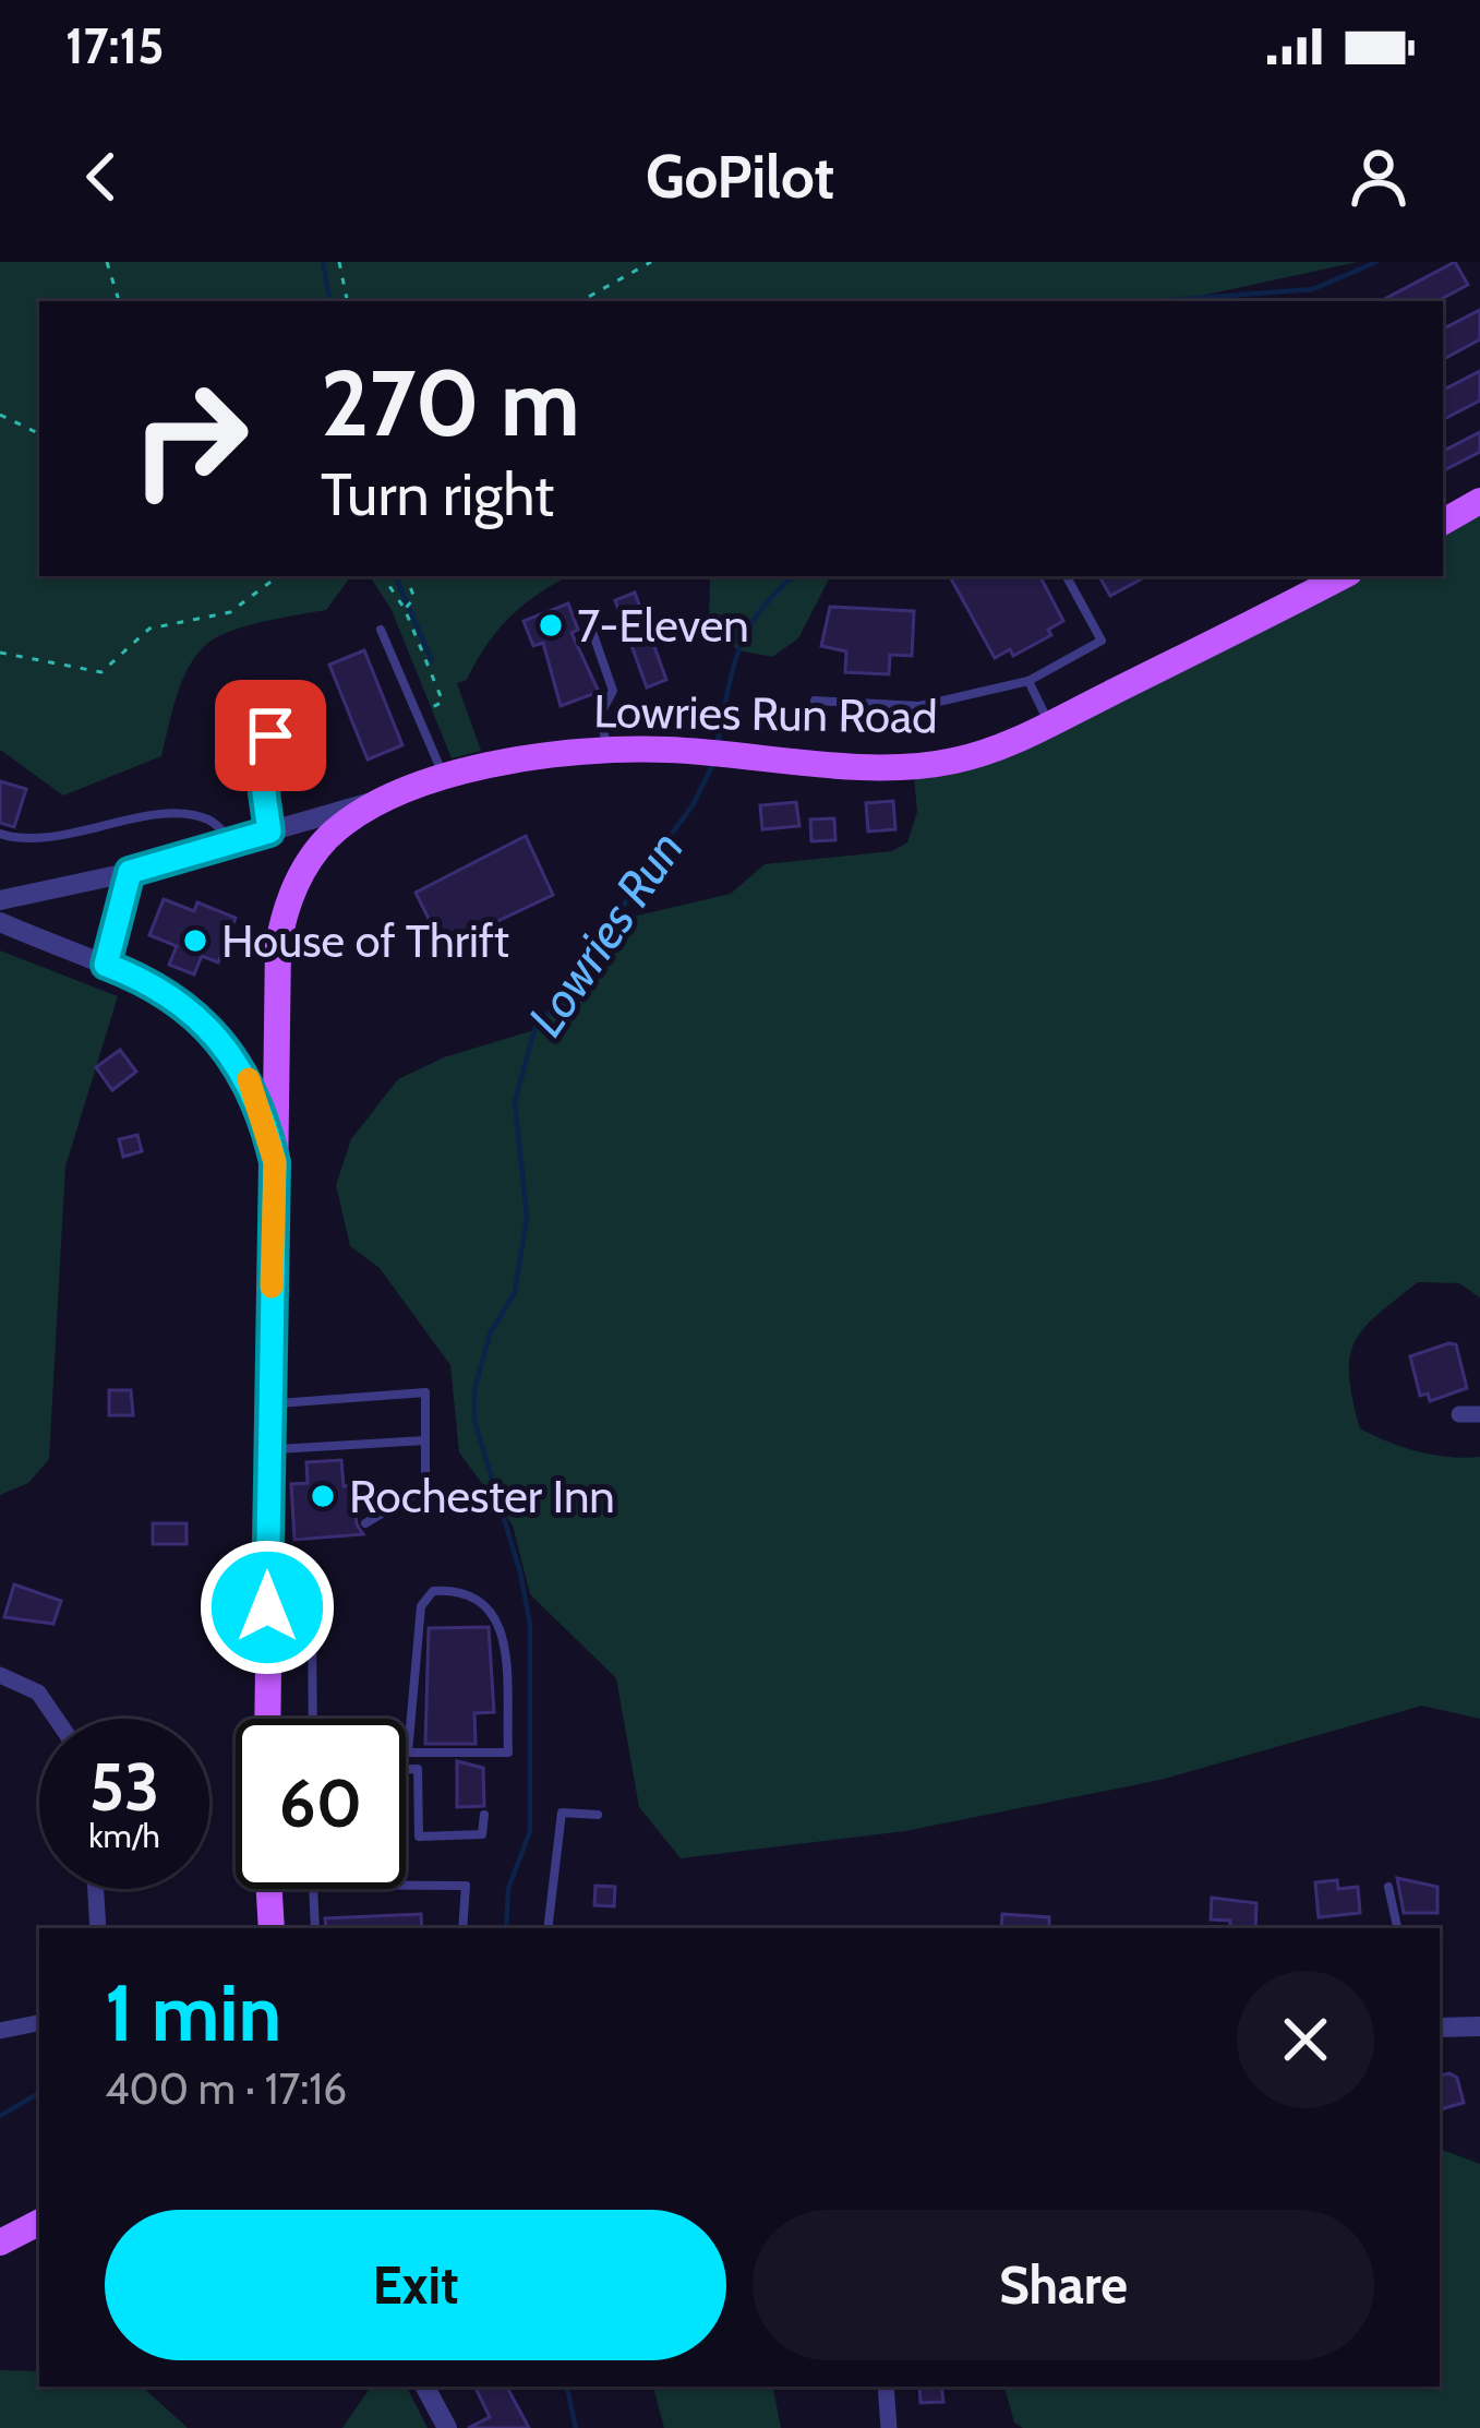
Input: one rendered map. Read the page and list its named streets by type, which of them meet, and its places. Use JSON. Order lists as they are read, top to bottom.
{
  "streets": {
    "main road": ["Lowries Run Road"]
  },
  "water": ["Lowries Run"],
  "places": ["7-Eleven", "House of Thrift", "Rochester Inn"],
  "page": {
    "status": "17:15",
    "header": "GoPilot",
    "turn": ["270 m", "Turn right"],
    "speed": "53 km/h",
    "limit": "60",
    "heading": ["1 min", "400 m · 17:16"],
    "buttons": ["Exit", "Share"]
  }
}
